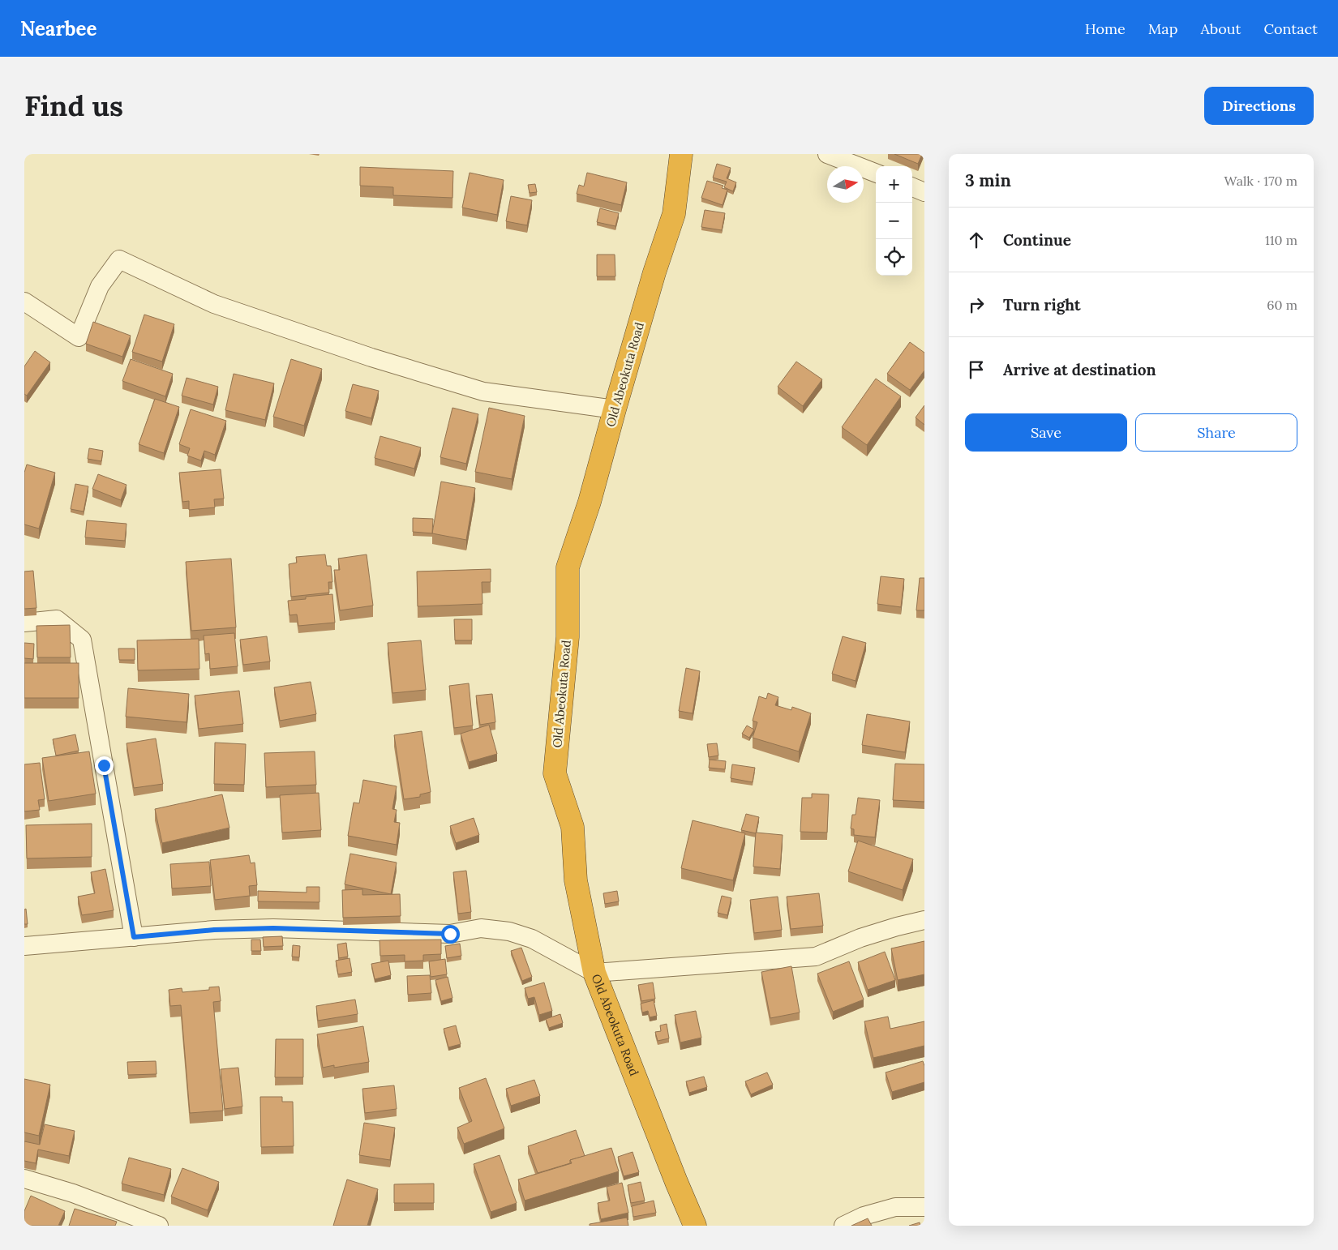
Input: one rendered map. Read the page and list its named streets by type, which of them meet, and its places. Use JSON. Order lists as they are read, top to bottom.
{
  "streets": {
    "highway": ["Old Abeokuta Road"]
  },
  "north": "right",
  "page": {
    "header": "Nearbee",
    "nav": [
      "Home",
      "Map",
      "About",
      "Contact"
    ],
    "buttons": [
      "Directions",
      ["Save", "Share"]
    ],
    "title": "Find us",
    "heading": ["3 min", "Walk · 170 m"],
    "map_buttons": ["+", "−"],
    "list": [
      ["Continue", "110 m"],
      ["Turn right", "60 m"],
      "Arrive at destination"
    ]
  }
}
